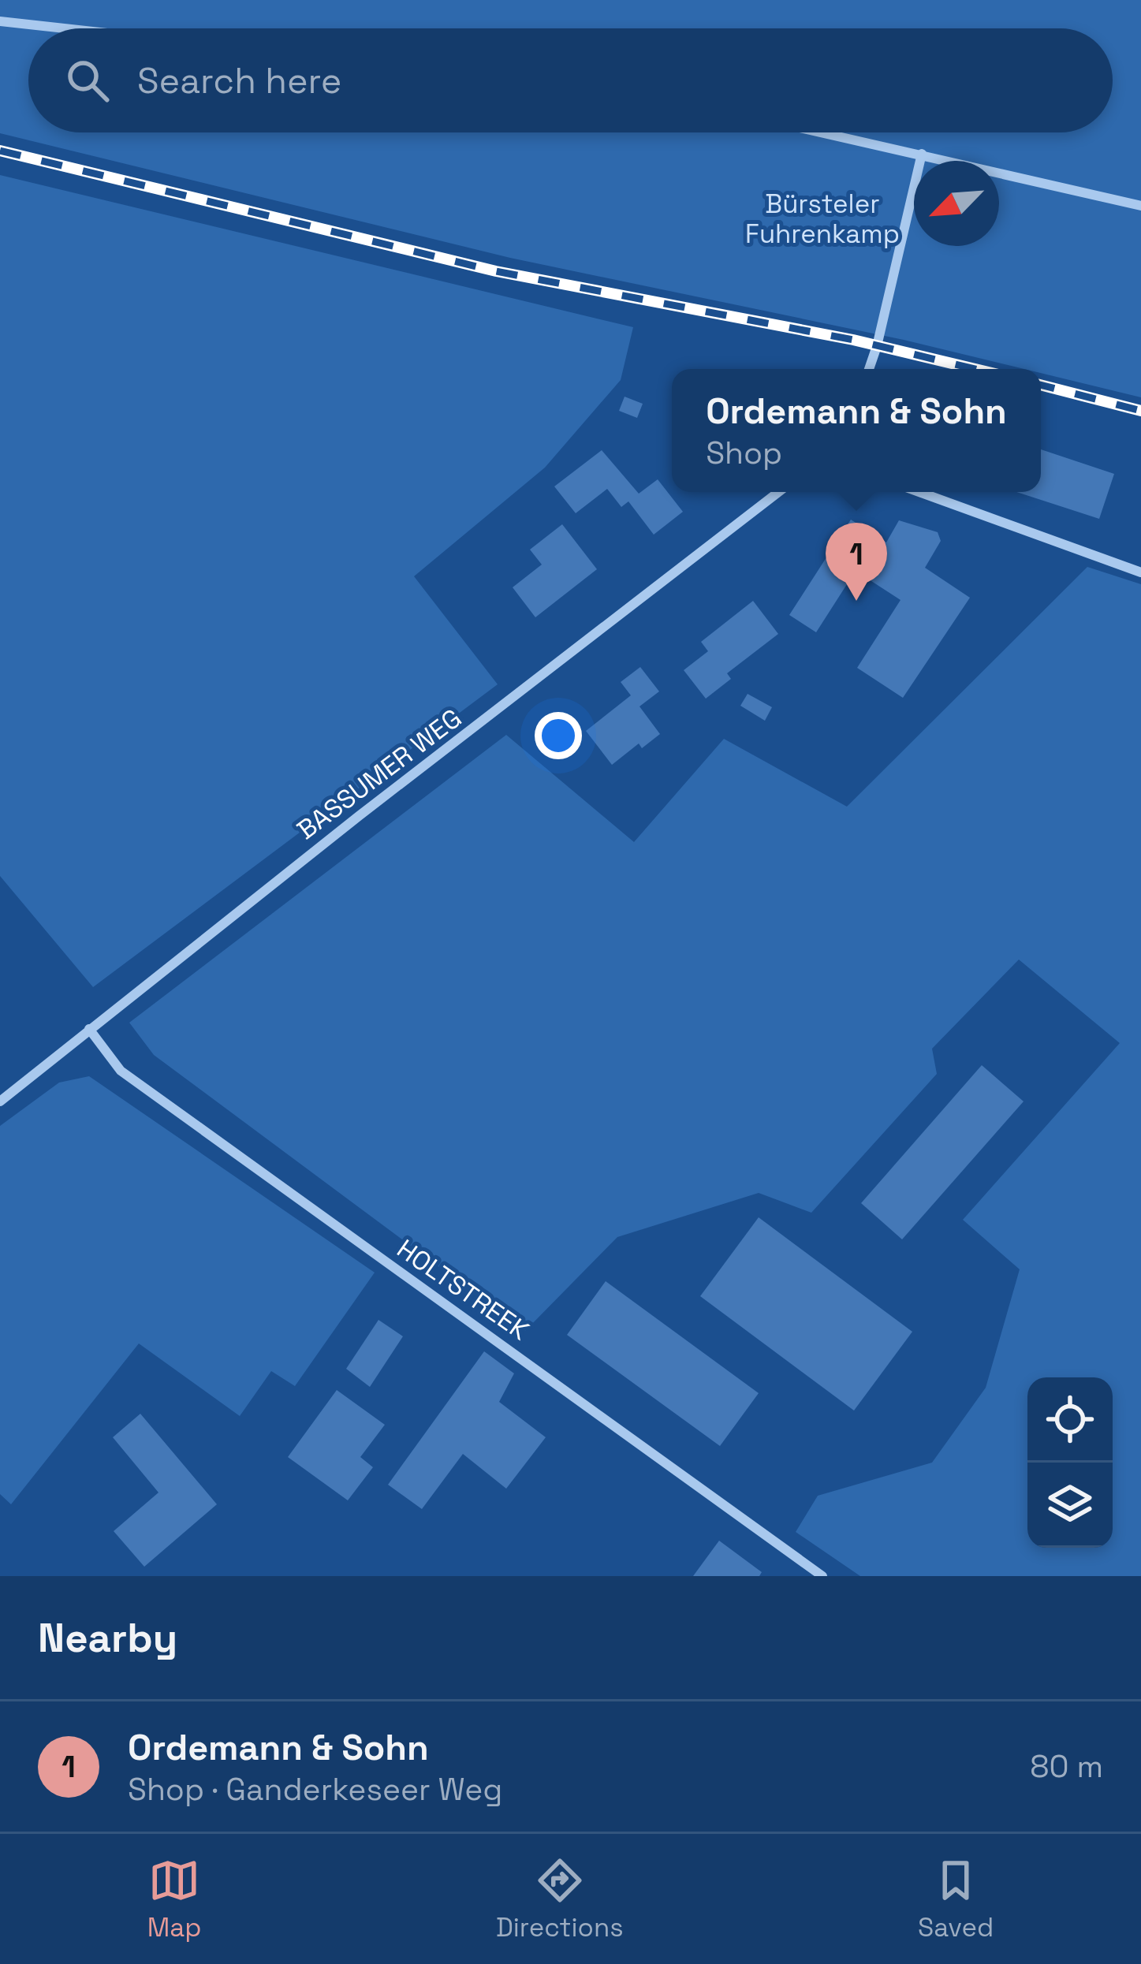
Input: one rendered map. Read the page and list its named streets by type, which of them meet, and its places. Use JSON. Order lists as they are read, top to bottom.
{
  "streets": {
    "street": ["BASSUMER WEG", "HOLTSTREEK"]
  },
  "crossings": [
    ["BASSUMER WEG", "HOLTSTREEK"]
  ],
  "parks": ["Bürsteler Fuhrenkamp"],
  "north": "bottom left",
  "page": {
    "search": "Search here",
    "popup": ["Ordemann & Sohn", "Shop"],
    "pins": "1",
    "heading": "Nearby",
    "list": [
      {
        "mark": "1",
        "name": "Ordemann & Sohn",
        "note": "Shop · Ganderkeseer Weg",
        "value": "80 m"
      }
    ],
    "nav": ["Map", "Directions", "Saved"]
  }
}
